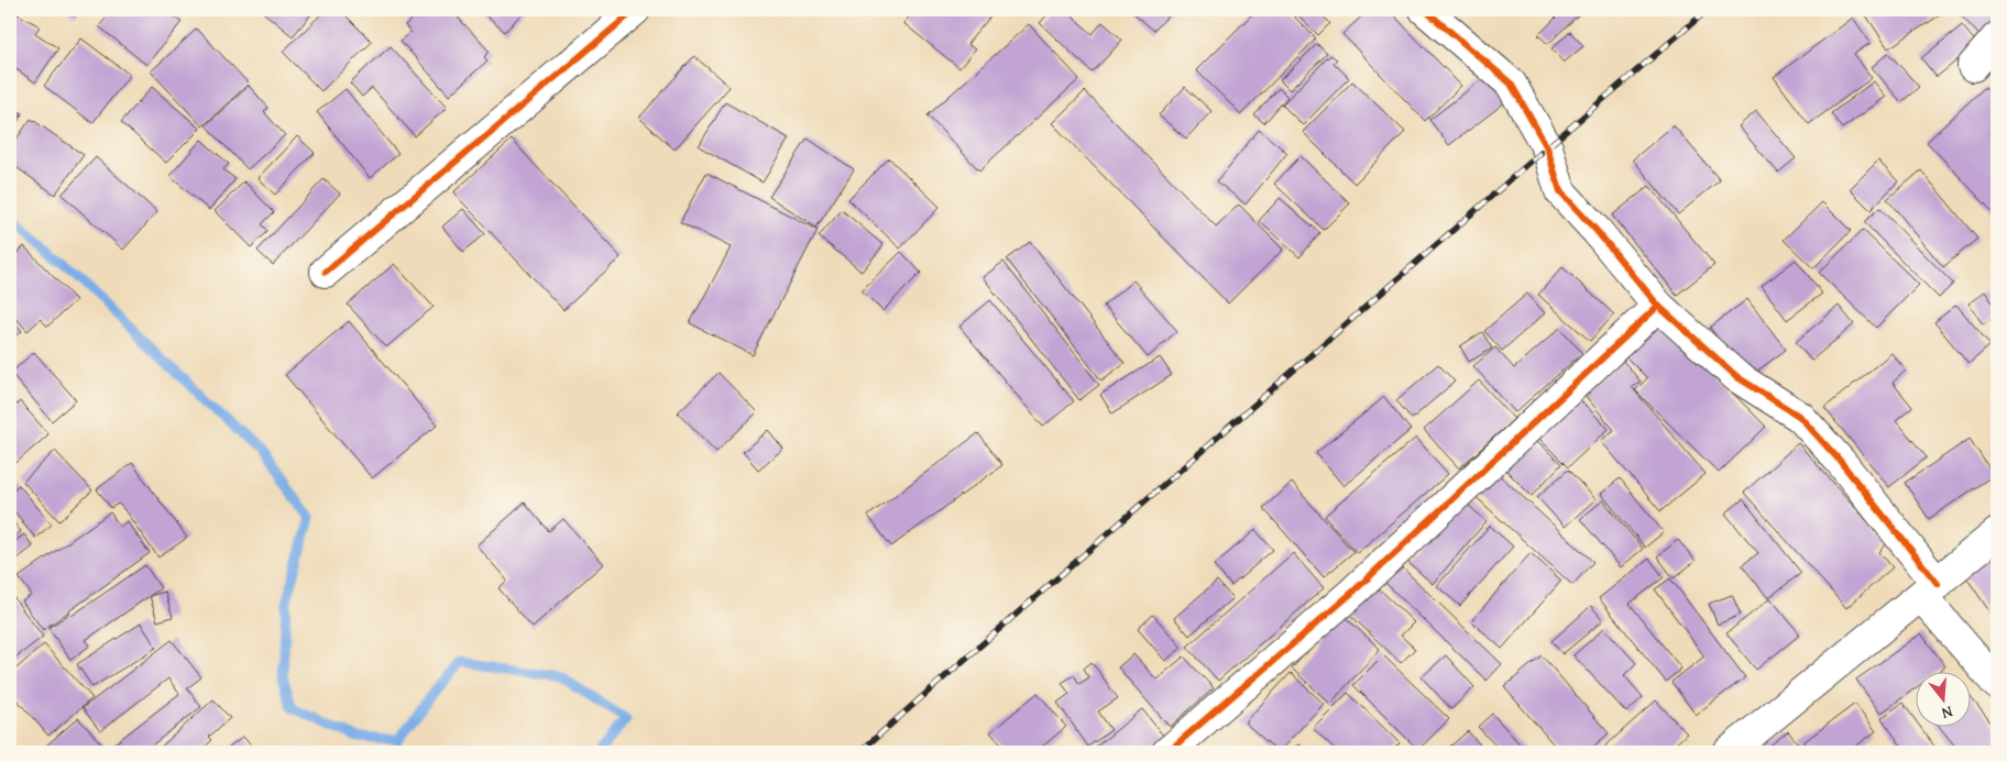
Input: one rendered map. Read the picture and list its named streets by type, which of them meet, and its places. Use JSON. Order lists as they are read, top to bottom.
{
  "north": "bottom"
}
